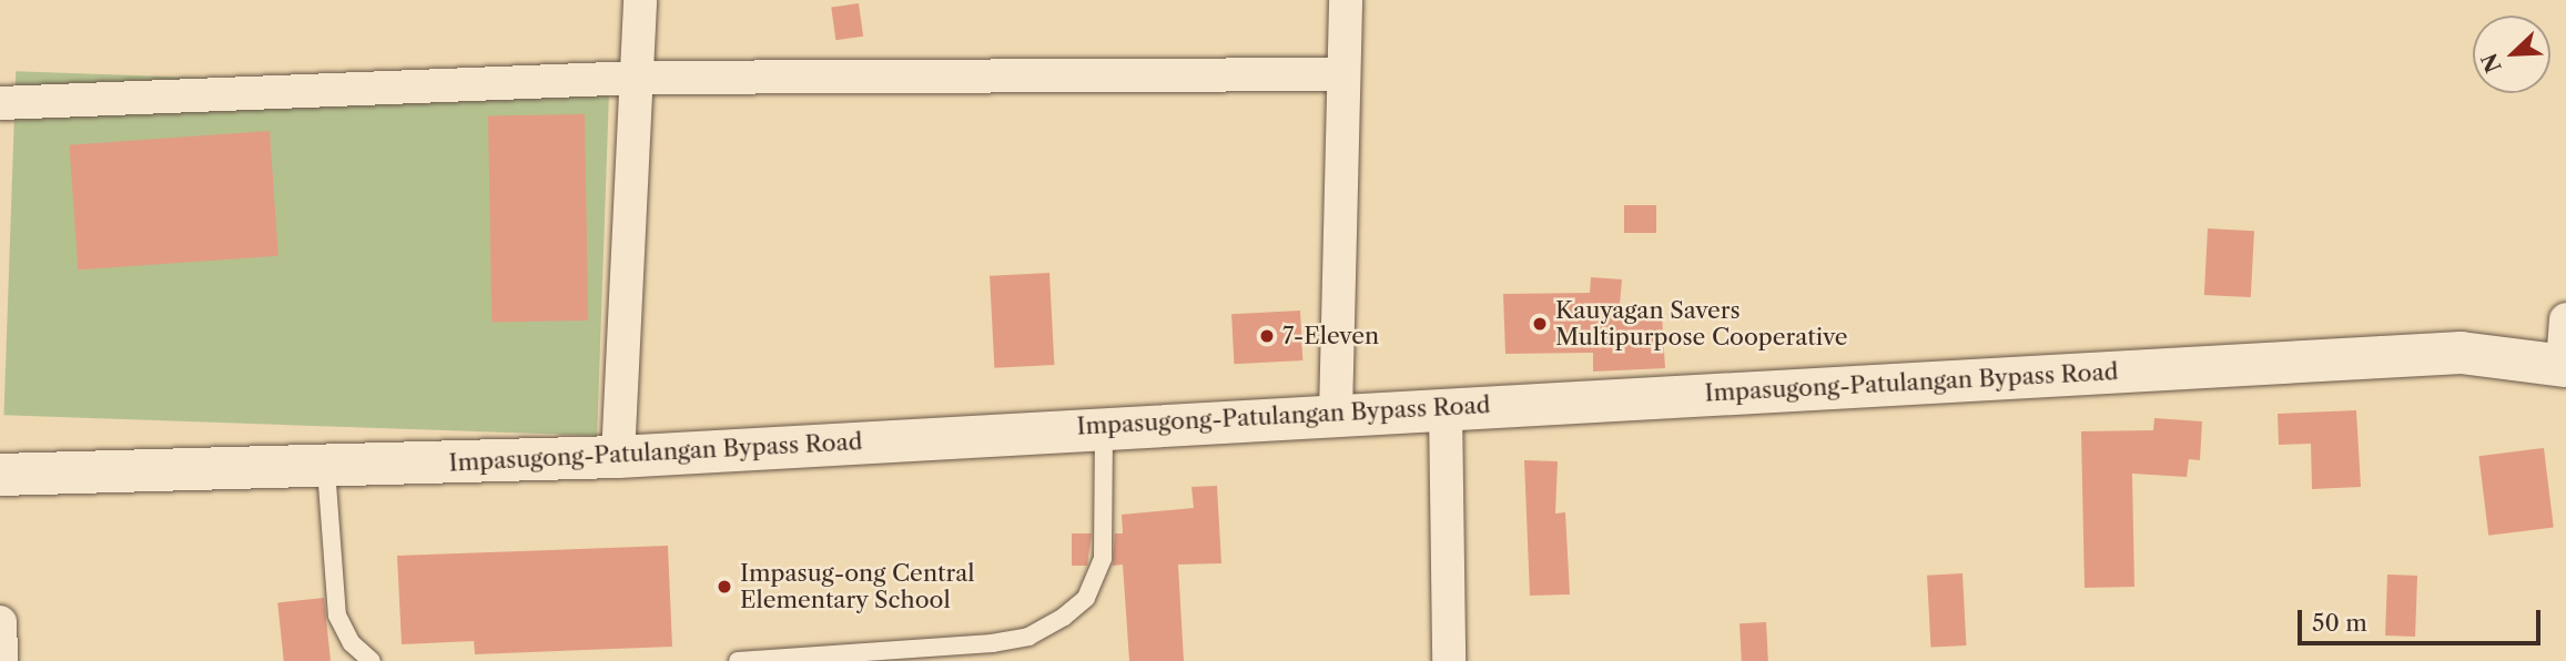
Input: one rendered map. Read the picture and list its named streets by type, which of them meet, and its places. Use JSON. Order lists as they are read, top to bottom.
{
  "streets": {
    "main road": ["Impasugong-Patulangan Bypass Road"]
  },
  "places": ["Kauyagan Savers Multipurpose Cooperative", "7-Eleven", "Impasug-ong Central Elementary School"],
  "scale_bar": "50 m",
  "north": "bottom left"
}
